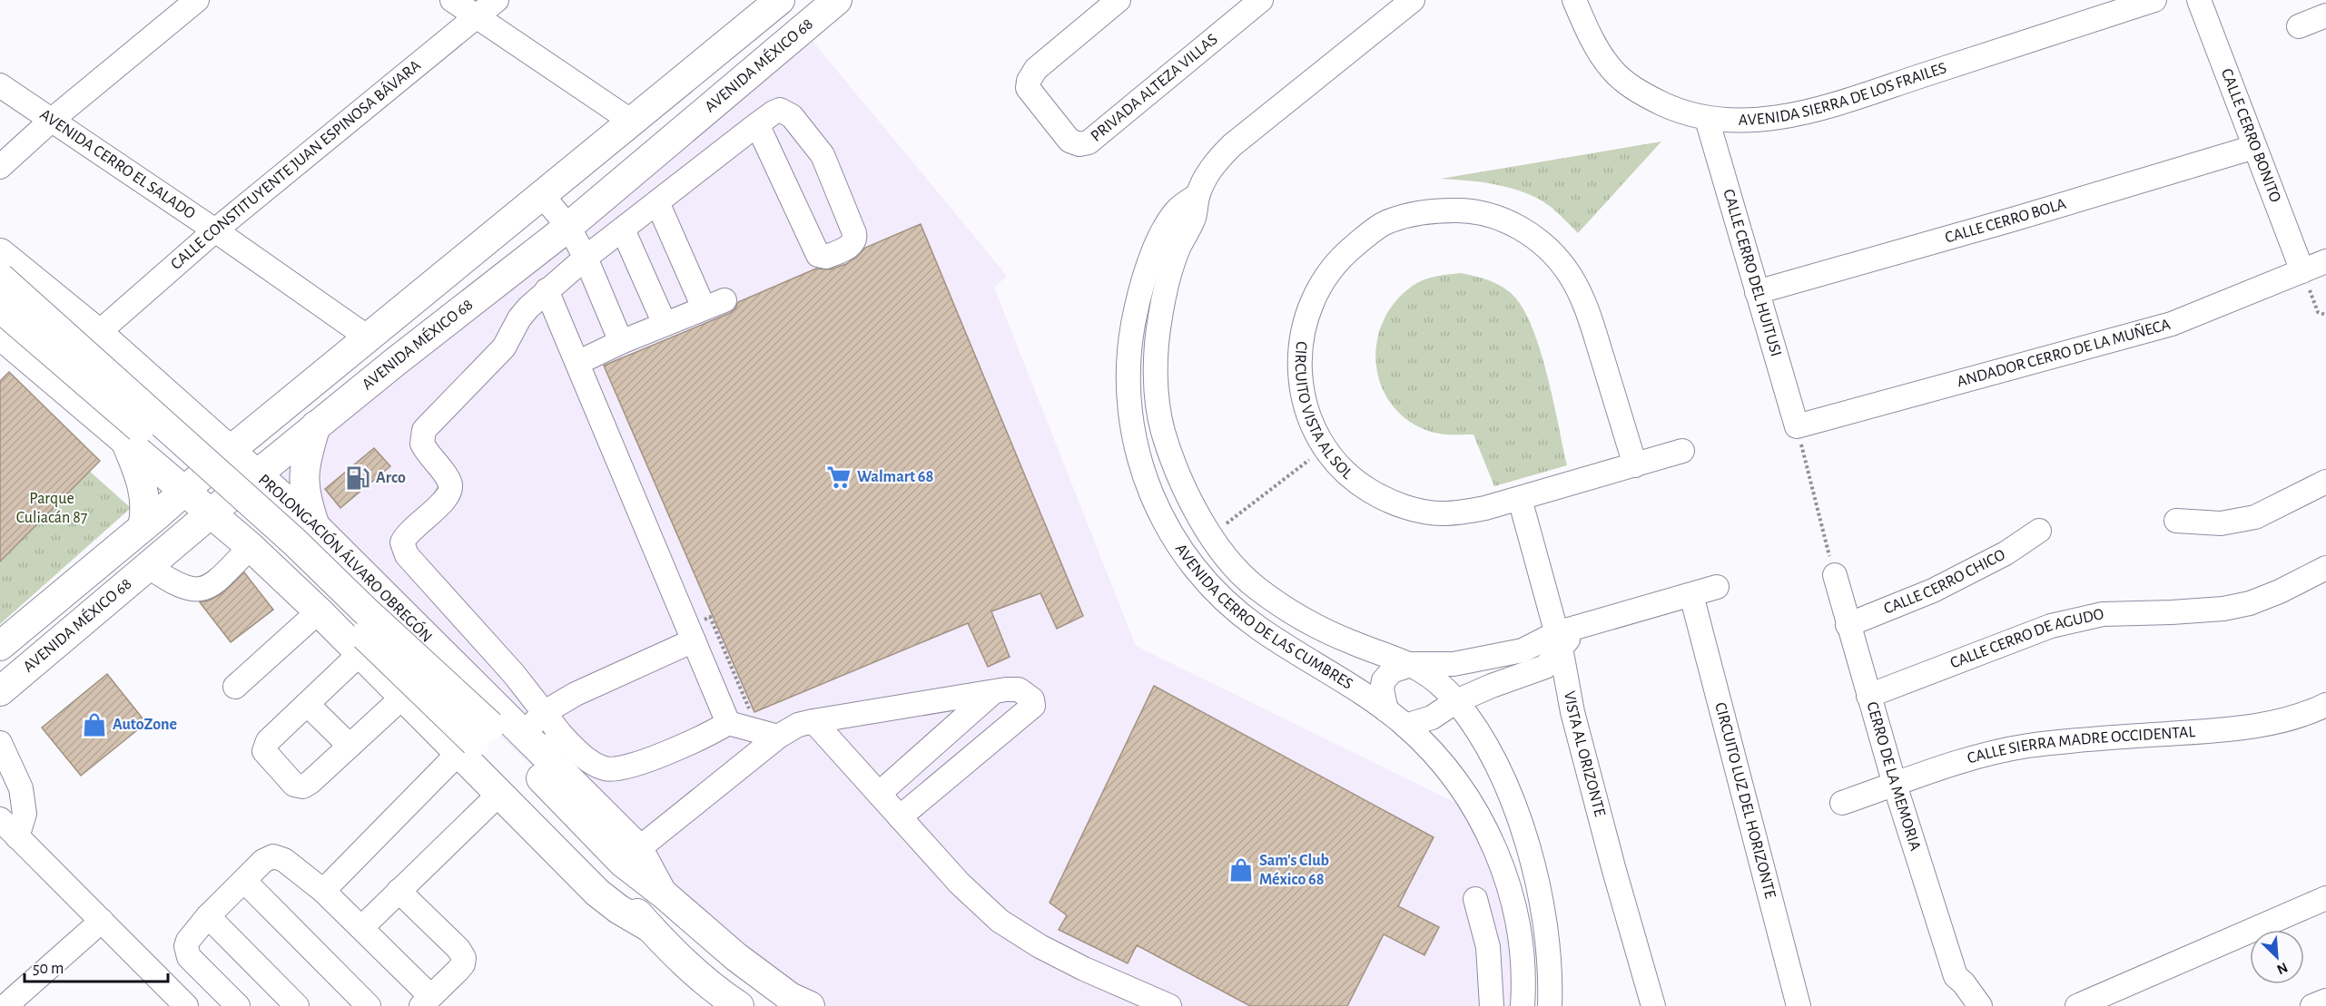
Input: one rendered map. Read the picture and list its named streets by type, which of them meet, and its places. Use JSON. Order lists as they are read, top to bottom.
{
  "streets": {
    "main road": ["AVENIDA MÉXICO 68", "PROLONGACIÓN ÁLVARO OBREGÓN"],
    "street": [
      "PRIVADA ALTEZA VILLAS",
      "AVENIDA SIERRA DE LOS FRAILES",
      "CALLE CERRO BONITO",
      "AVENIDA CERRO EL SALADO",
      "CALLE CONSTITUYENTE JUAN ESPINOSA BÁVARA",
      "CALLE CERRO BOLA",
      "CALLE CERRO DEL HUITUSI",
      "ANDADOR CERRO DE LA MUÑECA",
      "CIRCUITO VISTA AL SOL",
      "CALLE CERRO CHICO",
      "AVENIDA CERRO DE LAS CUMBRES",
      "CALLE CERRO DE AGUDO",
      "CALLE SIERRA MADRE OCCIDENTAL",
      "VISTA AL ORIZONTE",
      "CERRO DE LA MEMORIA",
      "CIRCUITO LUZ DEL HORIZONTE"
    ]
  },
  "crossings": [
    ["AVENIDA MÉXICO 68", "PROLONGACIÓN ÁLVARO OBREGÓN"],
    ["AVENIDA SIERRA DE LOS FRAILES", "CALLE CERRO DEL HUITUSI"],
    ["CALLE CERRO BONITO", "CALLE CERRO BOLA"],
    ["CALLE CERRO BONITO", "ANDADOR CERRO DE LA MUÑECA"],
    ["AVENIDA CERRO EL SALADO", "CALLE CONSTITUYENTE JUAN ESPINOSA BÁVARA"],
    ["CALLE CONSTITUYENTE JUAN ESPINOSA BÁVARA", "PROLONGACIÓN ÁLVARO OBREGÓN"],
    ["CALLE CERRO BOLA", "CALLE CERRO DEL HUITUSI"],
    ["CALLE CERRO DEL HUITUSI", "ANDADOR CERRO DE LA MUÑECA"],
    ["CIRCUITO VISTA AL SOL", "VISTA AL ORIZONTE"],
    ["CALLE CERRO CHICO", "CERRO DE LA MEMORIA"],
    ["CALLE CERRO DE AGUDO", "CERRO DE LA MEMORIA"],
    ["CALLE SIERRA MADRE OCCIDENTAL", "CERRO DE LA MEMORIA"]
  ],
  "parks": ["Parque Culiacán 87"],
  "places": {
    "supermarket": ["Walmart 68"],
    "fuel station": ["Arco"],
    "shop": ["AutoZone", "Sam's Club México 68"]
  },
  "scale_bar": "50 m",
  "north": "bottom right"
}
